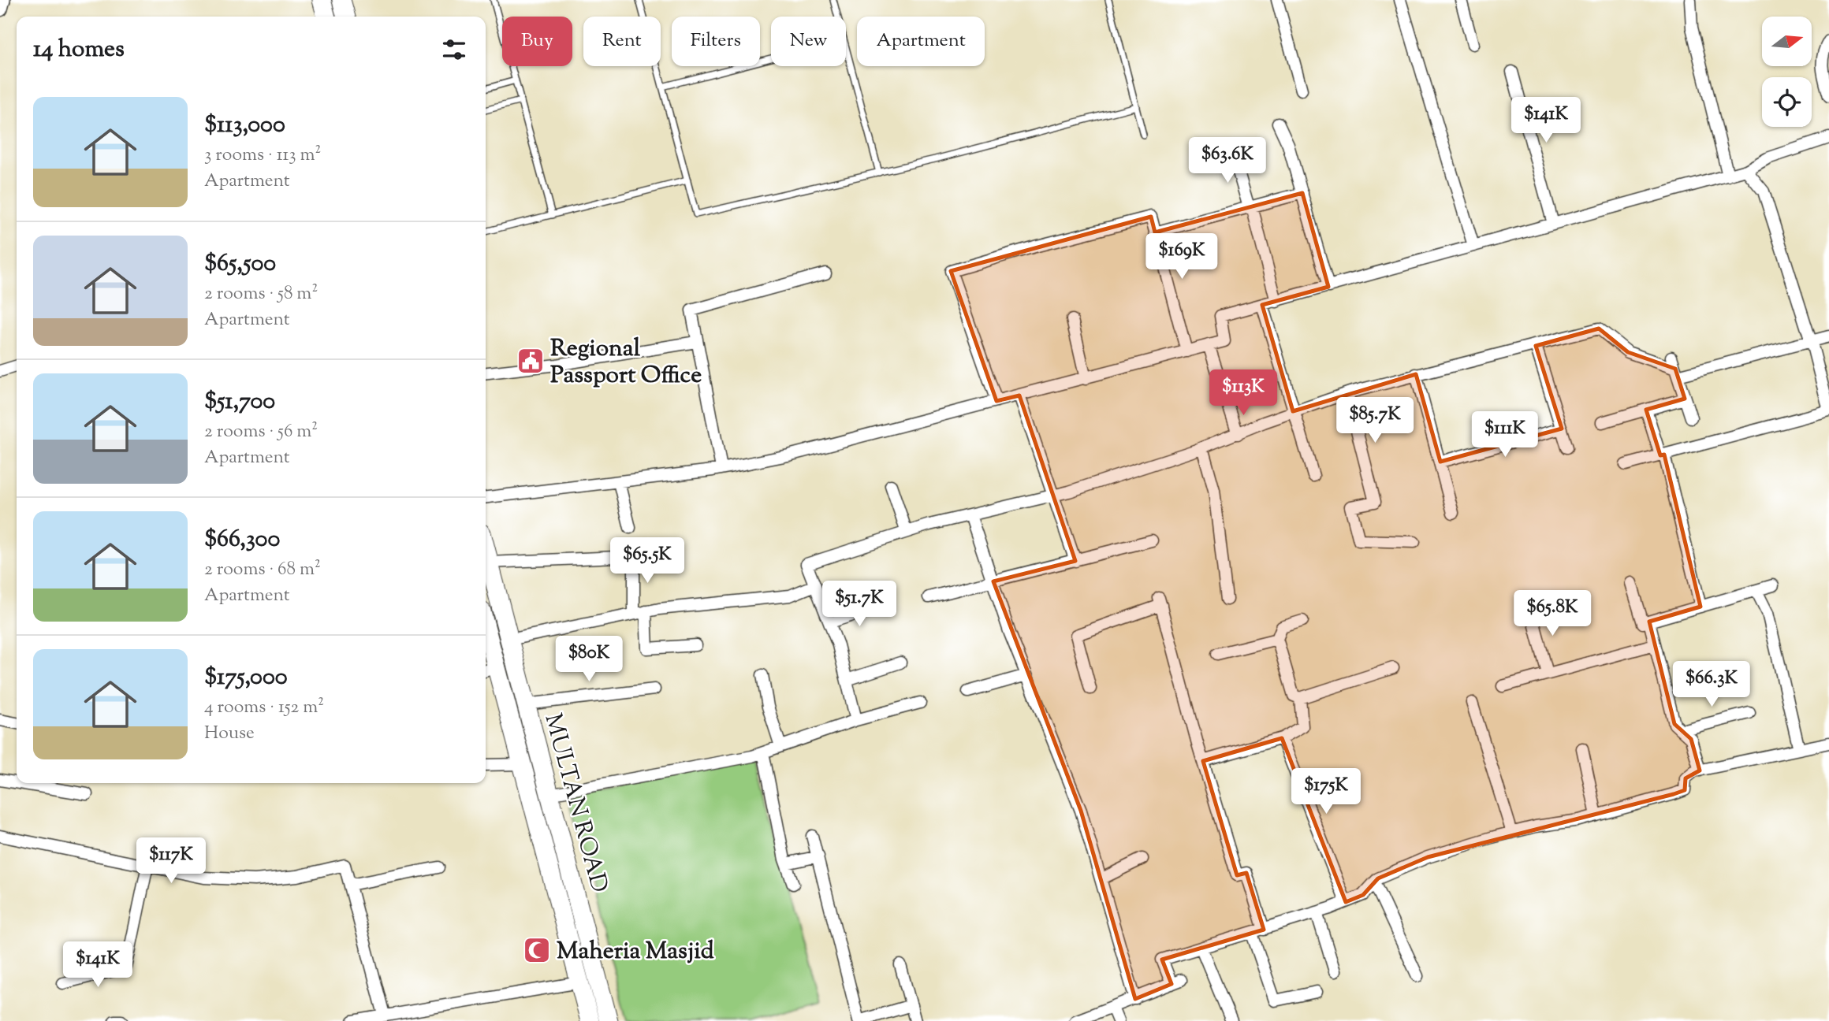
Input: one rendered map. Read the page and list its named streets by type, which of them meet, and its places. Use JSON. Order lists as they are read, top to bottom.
{
  "streets": {
    "main road": ["MULTAN ROAD"]
  },
  "places": {
    "public building": ["Regional Passport Office"],
    "mosque": ["Maheria Masjid"]
  },
  "north": "right",
  "page": {
    "chip": [
      "Buy",
      "Rent",
      "Filters",
      "New",
      "Apartment"
    ],
    "heading": "14 homes",
    "list": [
      {
        "name": "$113,000",
        "note": "3 rooms · 113 m² · Apartment"
      },
      {
        "name": "$65,500",
        "note": "2 rooms · 58 m² · Apartment"
      },
      {
        "name": "$51,700",
        "note": "2 rooms · 56 m² · Apartment"
      },
      {
        "name": "$66,300",
        "note": "2 rooms · 68 m² · Apartment"
      },
      {
        "name": "$175,000",
        "note": "4 rooms · 152 m² · House"
      }
    ],
    "price": [
      "$141K",
      "$63.6K",
      "$169K",
      "$113K",
      "$85.7K",
      "$111K",
      "$65.5K",
      "$51.7K",
      "$65.8K",
      "$80K",
      "$66.3K",
      "$175K",
      "$117K",
      "$141K"
    ]
  }
}
